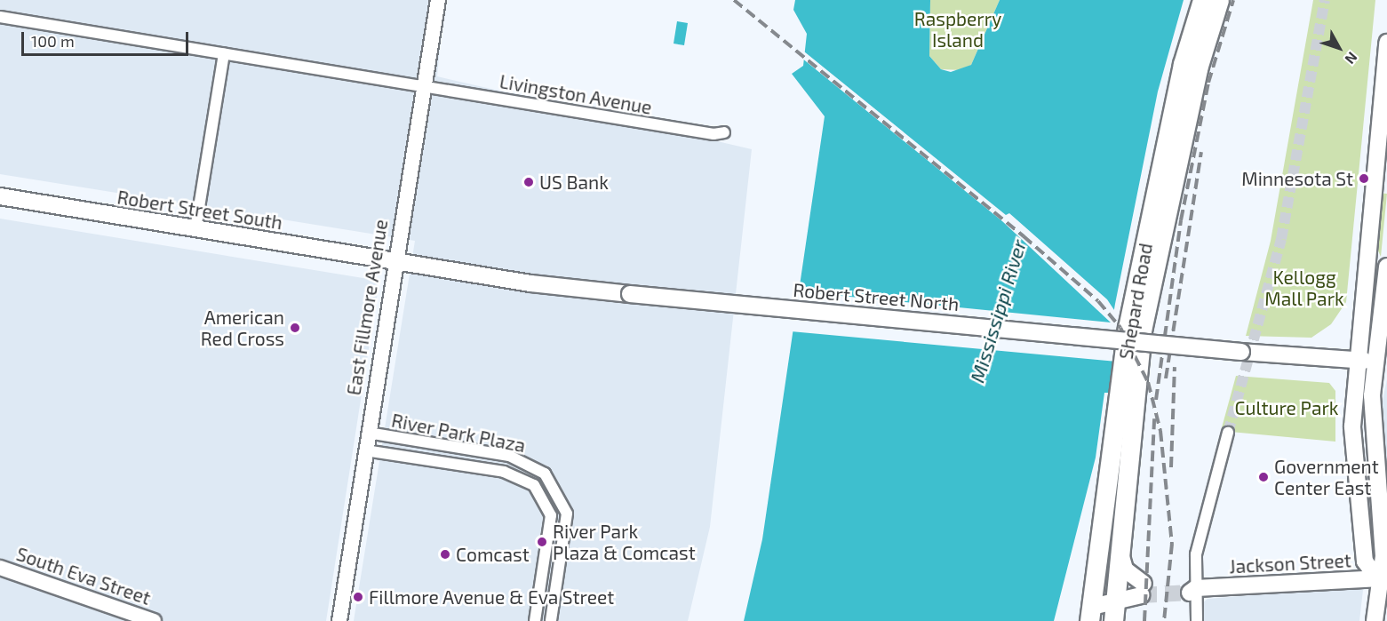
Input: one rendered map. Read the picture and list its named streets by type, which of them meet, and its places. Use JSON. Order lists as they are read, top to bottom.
{
  "streets": {
    "highway": ["Shepard Road"],
    "main road": ["Robert Street South", "Robert Street North", "Jackson Street"],
    "street": [
      "Livingston Avenue",
      "East Fillmore Avenue",
      "River Park Plaza",
      "South Eva Street"
    ]
  },
  "crossings": [
    ["Livingston Avenue", "East Fillmore Avenue"],
    ["Robert Street South", "Robert Street North"],
    ["Robert Street South", "East Fillmore Avenue"],
    ["Robert Street North", "East Fillmore Avenue"],
    ["East Fillmore Avenue", "River Park Plaza"]
  ],
  "water": ["Mississippi River"],
  "parks": ["Raspberry Island", "Kellogg Mall Park", "Culture Park"],
  "places": [
    "Minnesota St",
    "US Bank",
    "American Red Cross",
    "Government Center East",
    "River Park Plaza & Comcast",
    "Comcast",
    "Fillmore Avenue & Eva Street"
  ],
  "scale_bar": "100 m",
  "north": "bottom right"
}
